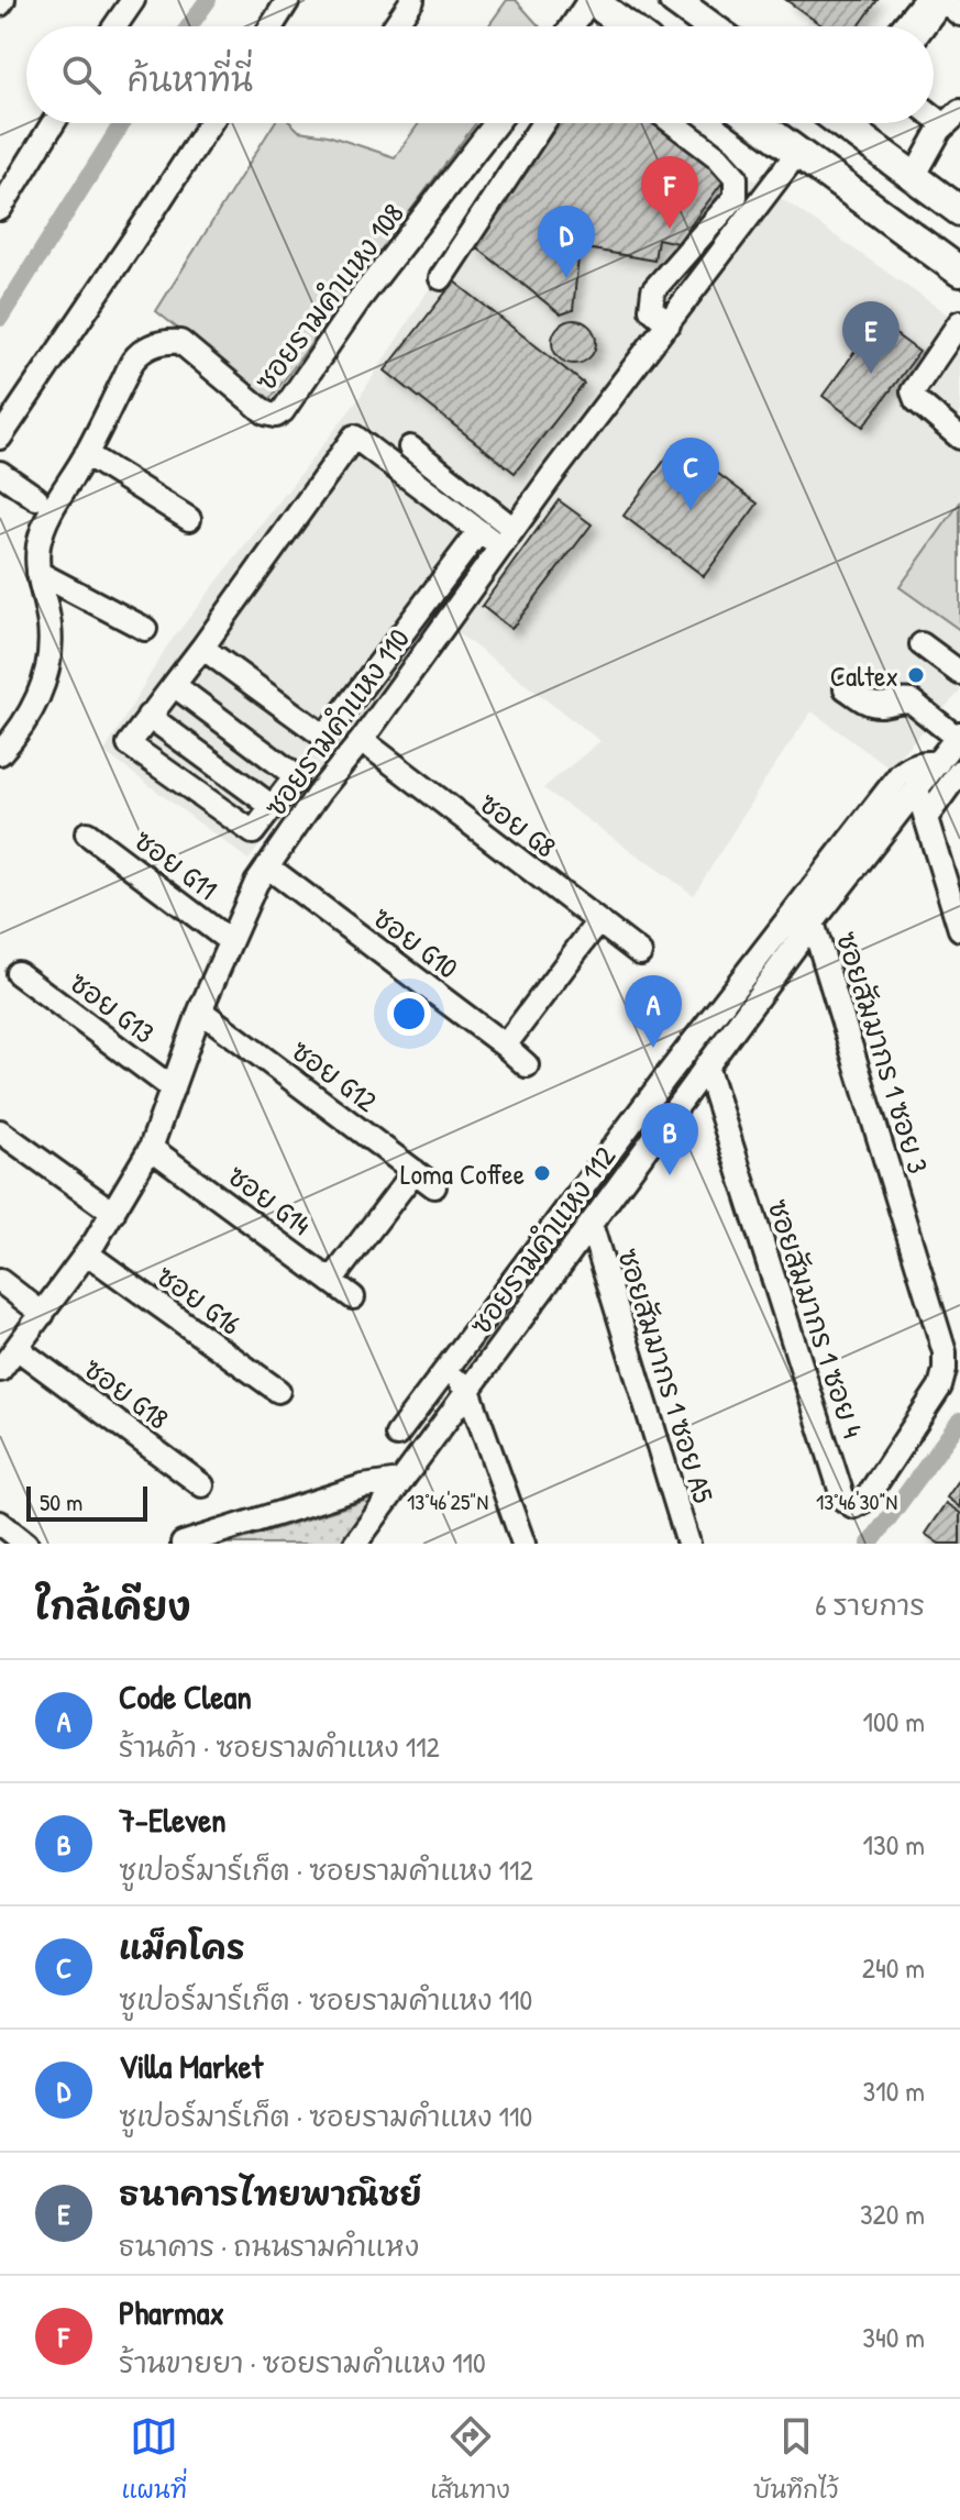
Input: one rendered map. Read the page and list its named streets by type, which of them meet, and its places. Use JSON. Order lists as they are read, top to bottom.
{
  "streets": {
    "street": [
      "ซอยรามคำแหง 108",
      "ซอยรามคำแหง 110",
      "ซอย G8",
      "ซอย G11",
      "ซอย G10",
      "ซอย G13",
      "ซอยสัมมากร 1 ซอย 3",
      "ซอย G12",
      "ซอย G14",
      "ซอยรามคำแหง 112",
      "ซอย G16",
      "ซอยสัมมากร 1 ซอย 4",
      "ซอยสัมมากร 1 ซอย A5",
      "ซอย G18"
    ]
  },
  "crossings": [
    ["ซอยรามคำแหง 110", "ซอย G8"],
    ["ซอยรามคำแหง 110", "ซอย G11"],
    ["ซอยรามคำแหง 110", "ซอย G10"],
    ["ซอยรามคำแหง 110", "ซอย G13"],
    ["ซอยรามคำแหง 110", "ซอย G12"],
    ["ซอยรามคำแหง 110", "ซอย G14"],
    ["ซอยรามคำแหง 110", "ซอย G16"],
    ["ซอยรามคำแหง 110", "ซอย G18"],
    ["ซอยสัมมากร 1 ซอย 3", "ซอยรามคำแหง 112"],
    ["ซอยสัมมากร 1 ซอย 3", "ซอยสัมมากร 1 ซอย 4"],
    ["ซอยรามคำแหง 112", "ซอยสัมมากร 1 ซอย 4"],
    ["ซอยรามคำแหง 112", "ซอยสัมมากร 1 ซอย A5"]
  ],
  "places": ["Caltex", "Loma Coffee"],
  "scale_bar": "50 m",
  "page": {
    "search": "ค้นหาที่นี่",
    "pins": [
      "F",
      "D",
      "E",
      "C",
      "A",
      "B"
    ],
    "scale": "50 m",
    "heading": ["ใกล้เคียง", "6 รายการ"],
    "list": [
      {
        "mark": "A",
        "name": "Code Clean",
        "note": "ร้านค้า · ซอยรามคำแหง 112",
        "value": "100 m"
      },
      {
        "mark": "B",
        "name": "7-Eleven",
        "note": "ซูเปอร์มาร์เก็ต · ซอยรามคำแหง 112",
        "value": "130 m"
      },
      {
        "mark": "C",
        "name": "แม็คโคร",
        "note": "ซูเปอร์มาร์เก็ต · ซอยรามคำแหง 110",
        "value": "240 m"
      },
      {
        "mark": "D",
        "name": "Villa Market",
        "note": "ซูเปอร์มาร์เก็ต · ซอยรามคำแหง 110",
        "value": "310 m"
      },
      {
        "mark": "E",
        "name": "ธนาคารไทยพาณิชย์",
        "note": "ธนาคาร · ถนนรามคำแหง",
        "value": "320 m"
      },
      {
        "mark": "F",
        "name": "Pharmax",
        "note": "ร้านขายยา · ซอยรามคำแหง 110",
        "value": "340 m"
      }
    ],
    "nav": ["แผนที่", "เส้นทาง", "บันทึกไว้"]
  },
  "coordinates": ["13°46'25\"N", "13°46'30\"N"]
}
